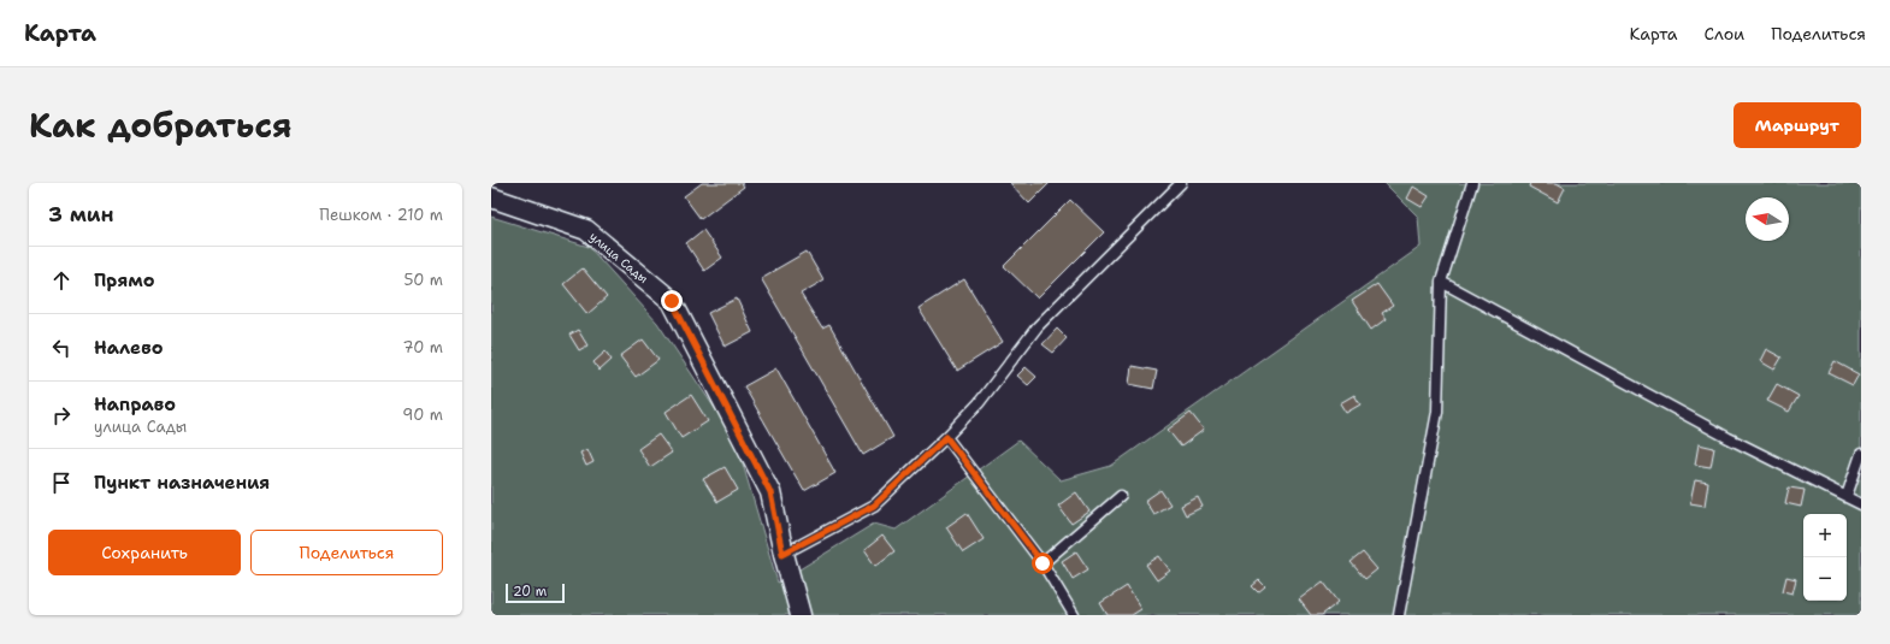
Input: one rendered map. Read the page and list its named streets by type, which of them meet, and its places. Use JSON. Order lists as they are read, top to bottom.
{
  "streets": {
    "street": ["улица Сады"]
  },
  "scale_bar": "20 m",
  "north": "left",
  "page": {
    "header": "Карта",
    "nav": ["Карта", "Слои", "Поделиться"],
    "title": "Как добраться",
    "buttons": [
      "Маршрут",
      ["Сохранить", "Поделиться"]
    ],
    "heading": ["3 мин", "Пешком · 210 m"],
    "list": [
      ["Прямо", "50 m"],
      ["Налево", "70 m"],
      ["Направо", "улица Сады", "90 m"],
      "Пункт назначения"
    ],
    "map_buttons": ["+", "−"],
    "scale": "20 m"
  }
}
